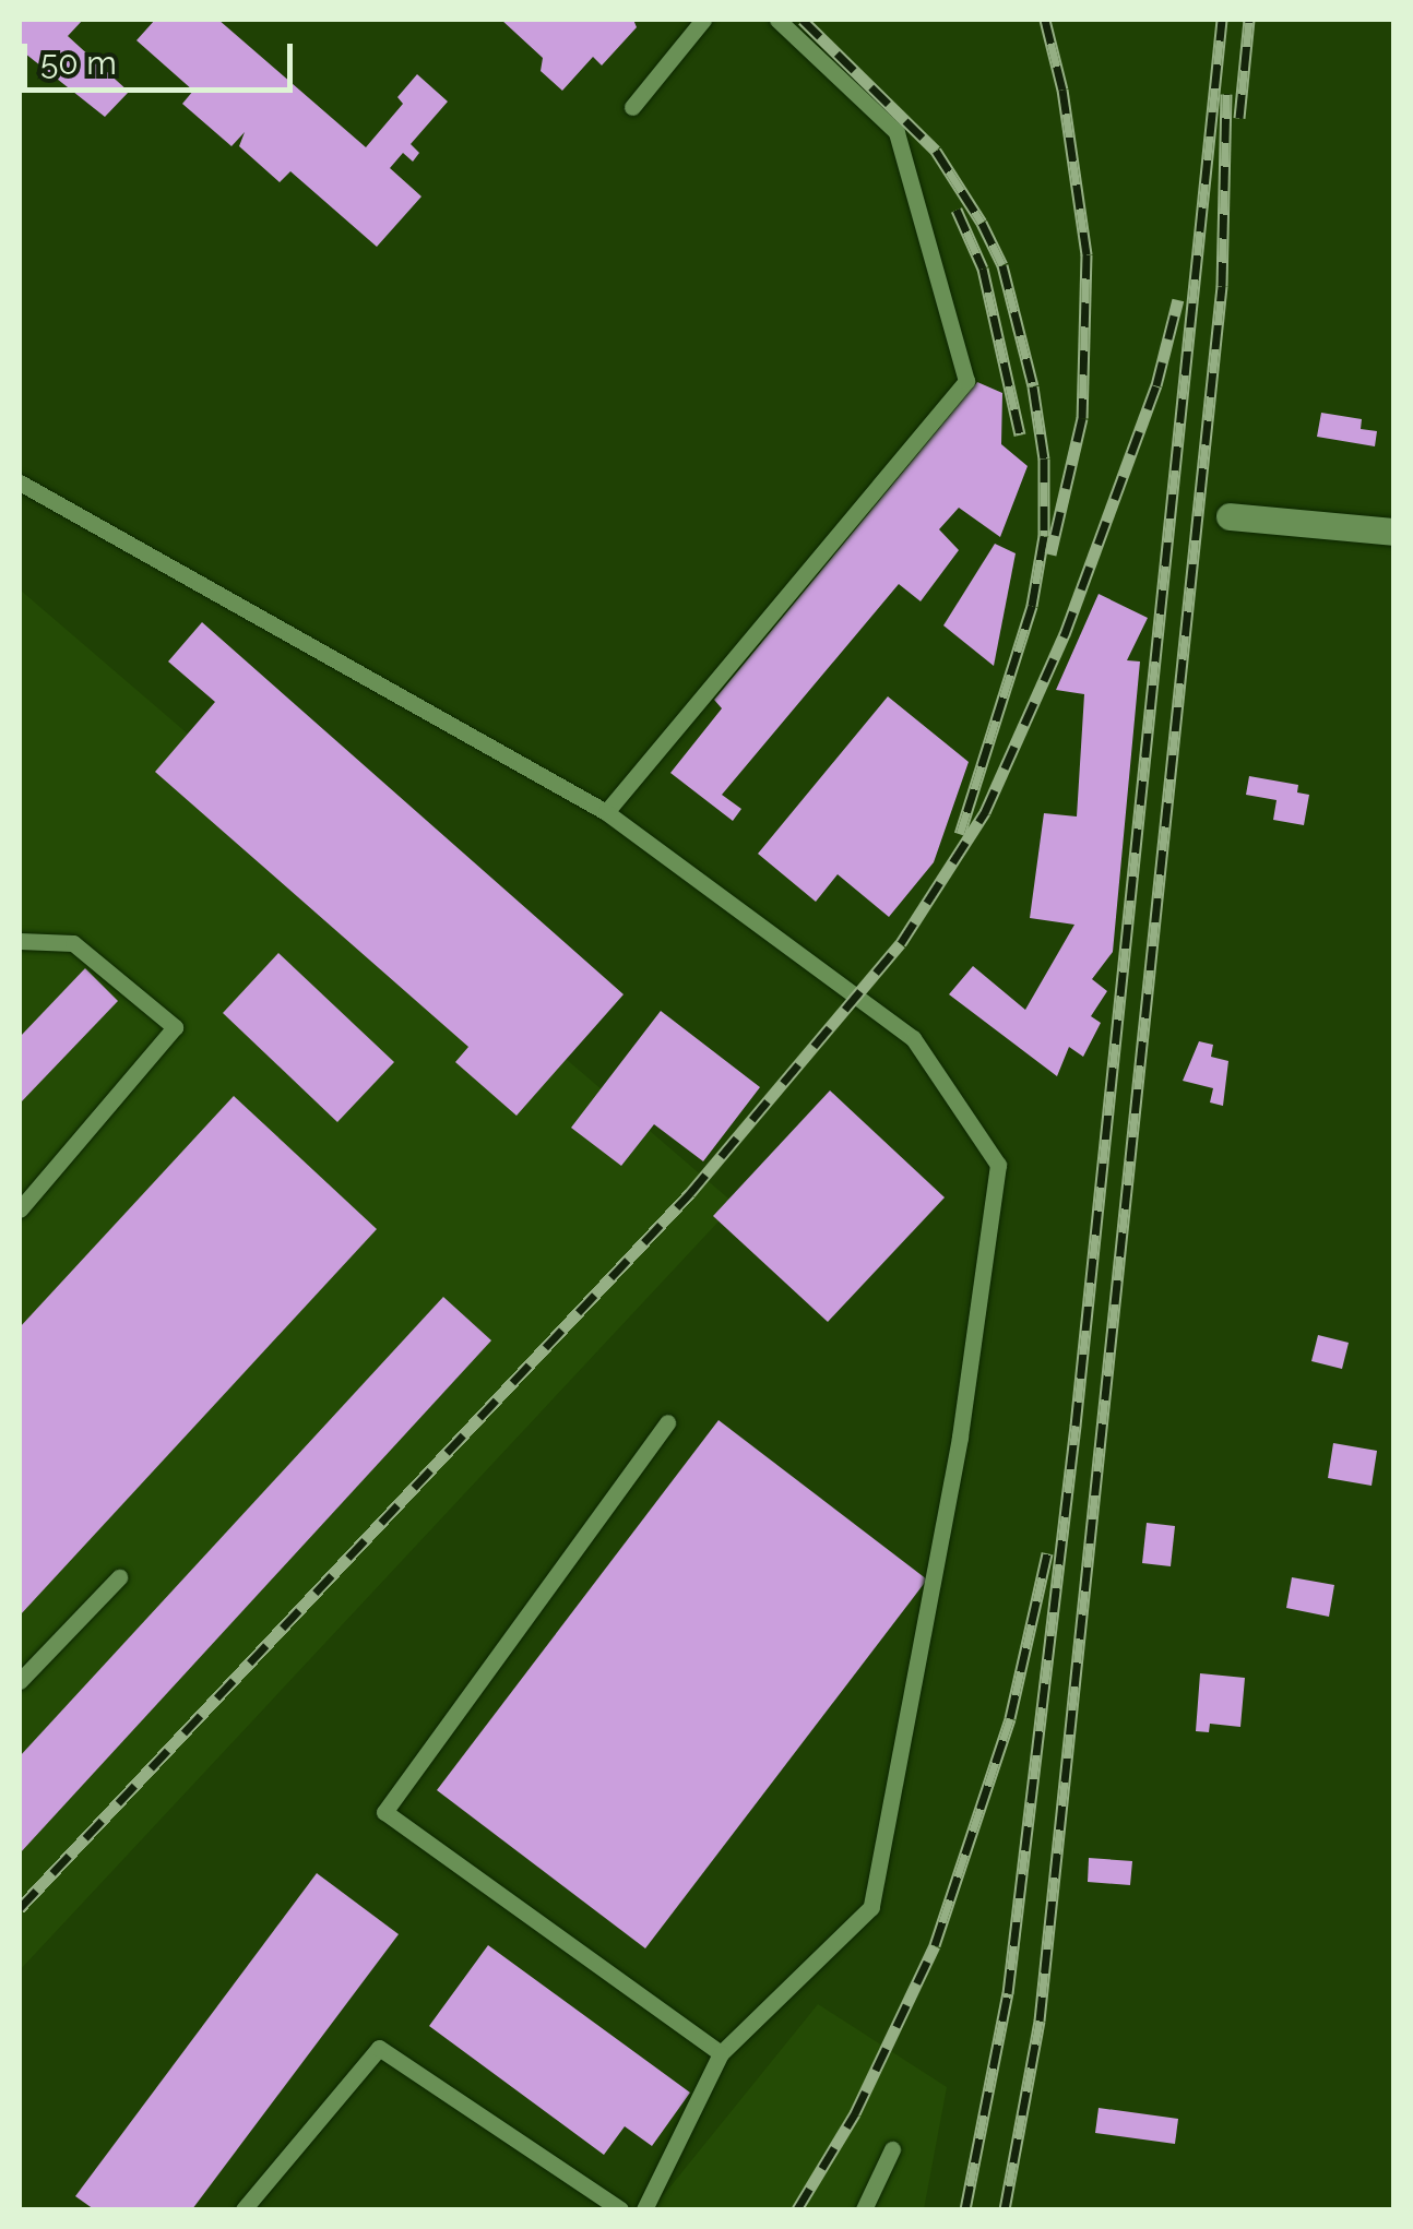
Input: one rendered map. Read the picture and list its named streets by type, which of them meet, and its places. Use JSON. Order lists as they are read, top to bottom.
{
  "scale_bar": "50 m"
}
